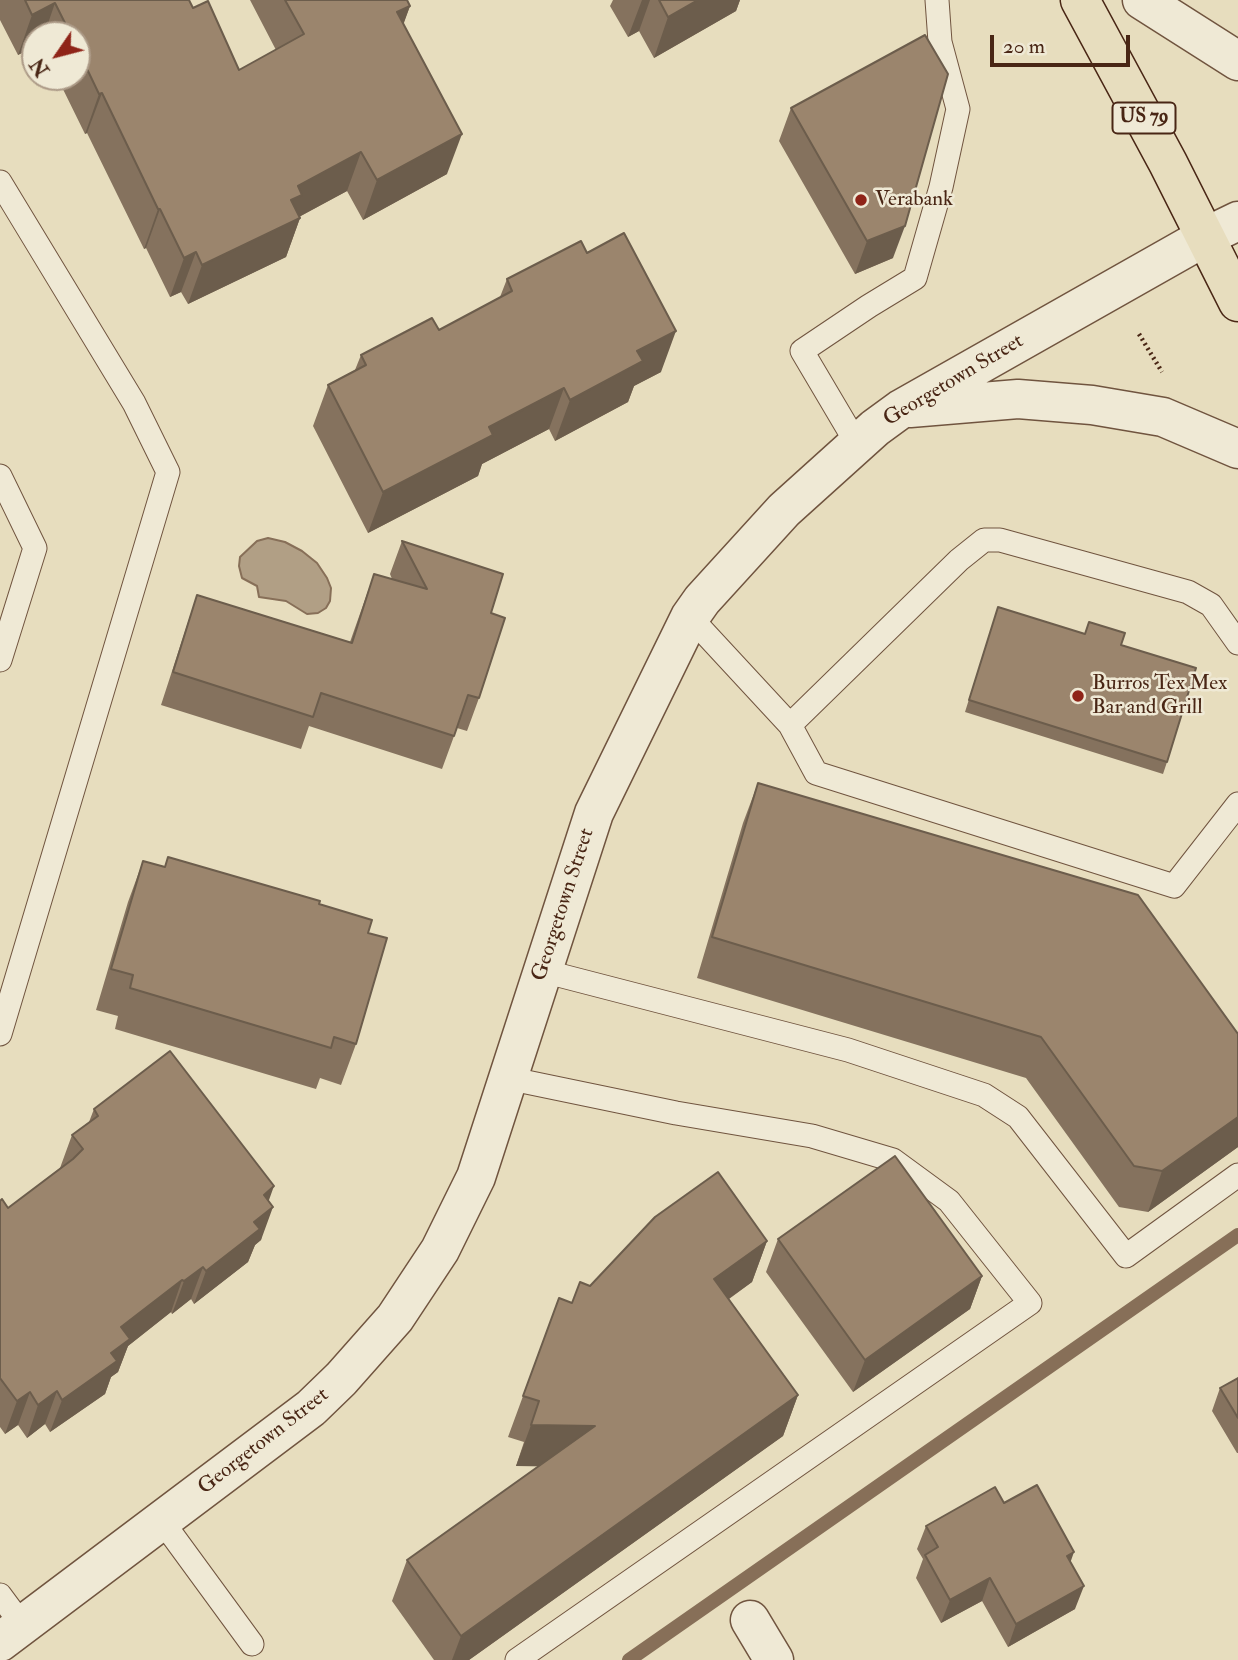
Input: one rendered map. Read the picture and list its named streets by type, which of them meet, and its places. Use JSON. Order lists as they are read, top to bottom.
{
  "streets": {
    "highway": ["US 79"],
    "street": ["Georgetown Street"]
  },
  "crossings": [
    ["US 79", "Georgetown Street"]
  ],
  "places": ["Verabank", "Burros Tex Mex Bar and Grill"],
  "scale_bar": "20 m",
  "north": "bottom left"
}
